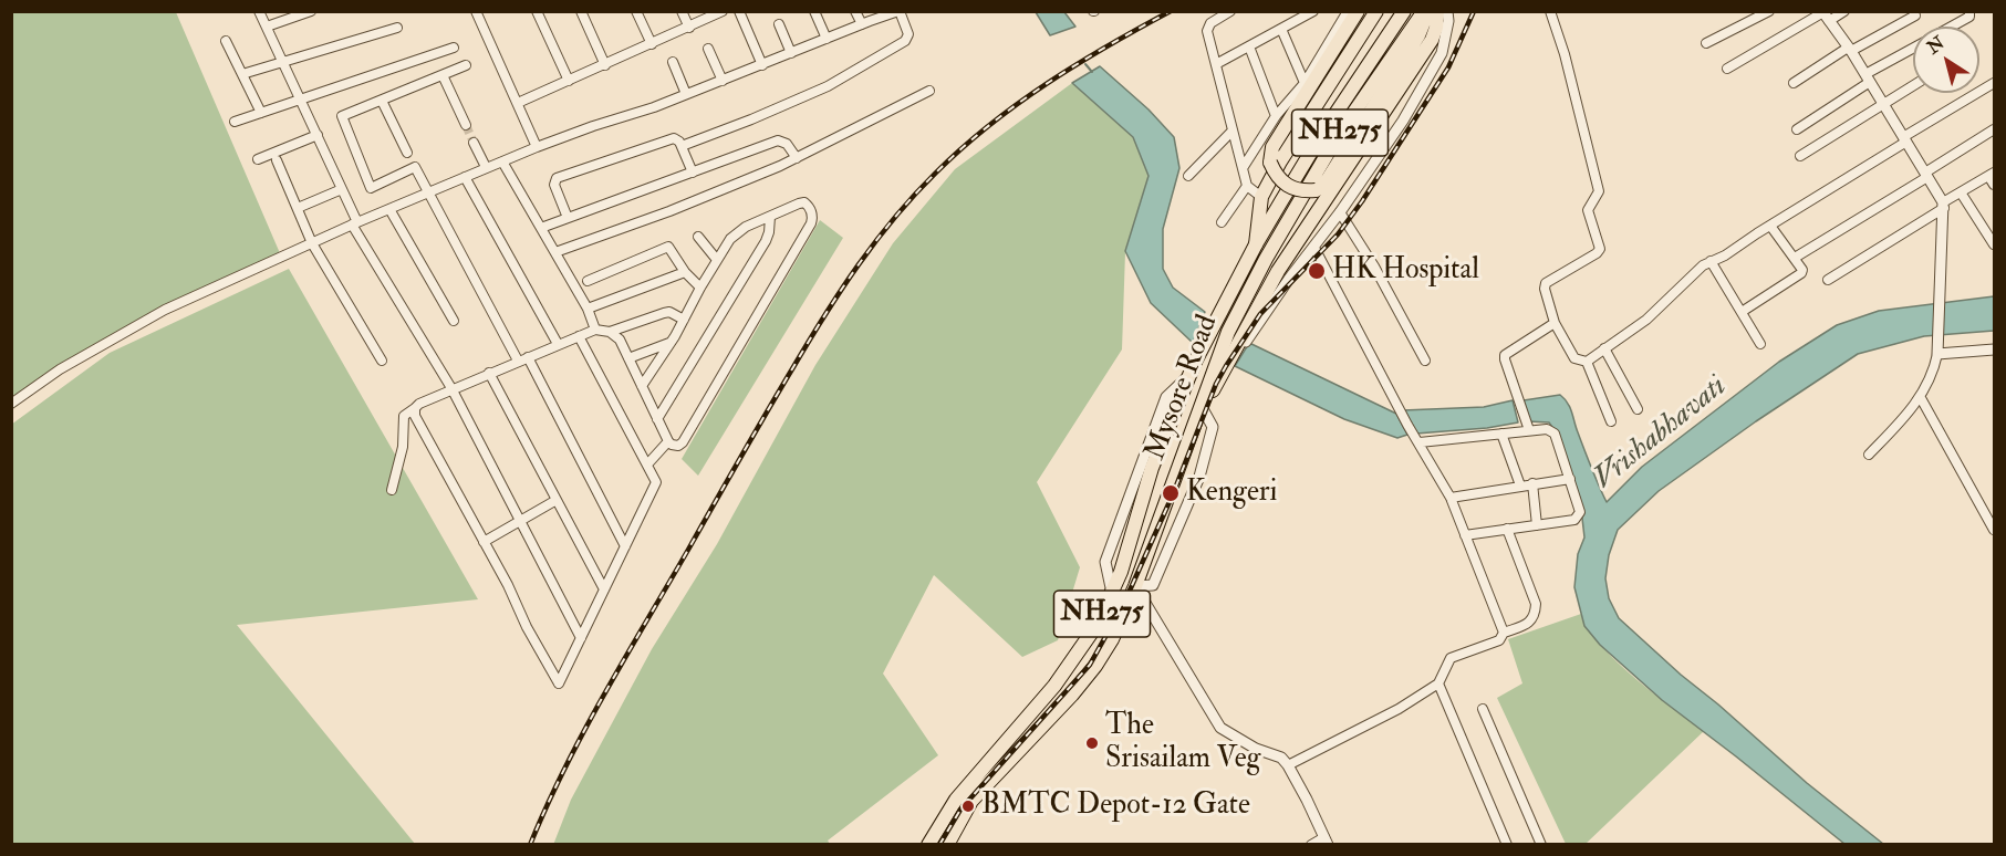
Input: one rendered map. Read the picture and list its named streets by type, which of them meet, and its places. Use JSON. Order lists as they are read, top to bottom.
{
  "streets": {
    "main road": ["NH275", "Mysore Road"]
  },
  "water": ["Vrishabhavati"],
  "places": [
    "HK Hospital",
    "Kengeri",
    "The Srisailam Veg",
    "BMTC Depot-12 Gate"
  ],
  "north": "top left"
}
